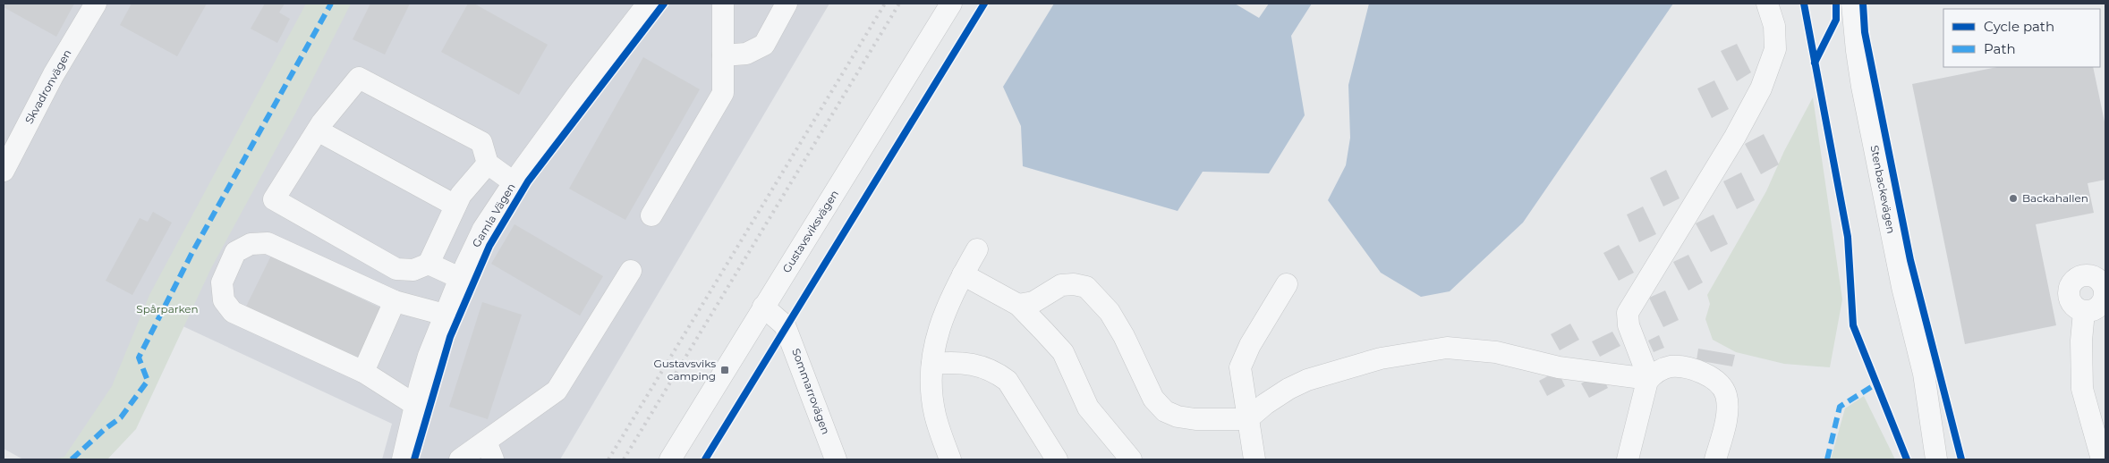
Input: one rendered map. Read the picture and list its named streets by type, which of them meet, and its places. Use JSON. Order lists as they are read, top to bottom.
{
  "streets": {
    "street": [
      "Skvadronvägen",
      "Stenbackevägen",
      "Gamla Vägen",
      "Gustavsviksvägen",
      "Sommarrovägen"
    ]
  },
  "crossings": [
    ["Gustavsviksvägen", "Sommarrovägen"]
  ],
  "parks": ["Spårparken"],
  "places": {
    "other": ["Backahallen"],
    "transit": ["Gustavsviks camping"]
  },
  "legend": ["Cycle path", "Path"]
}
